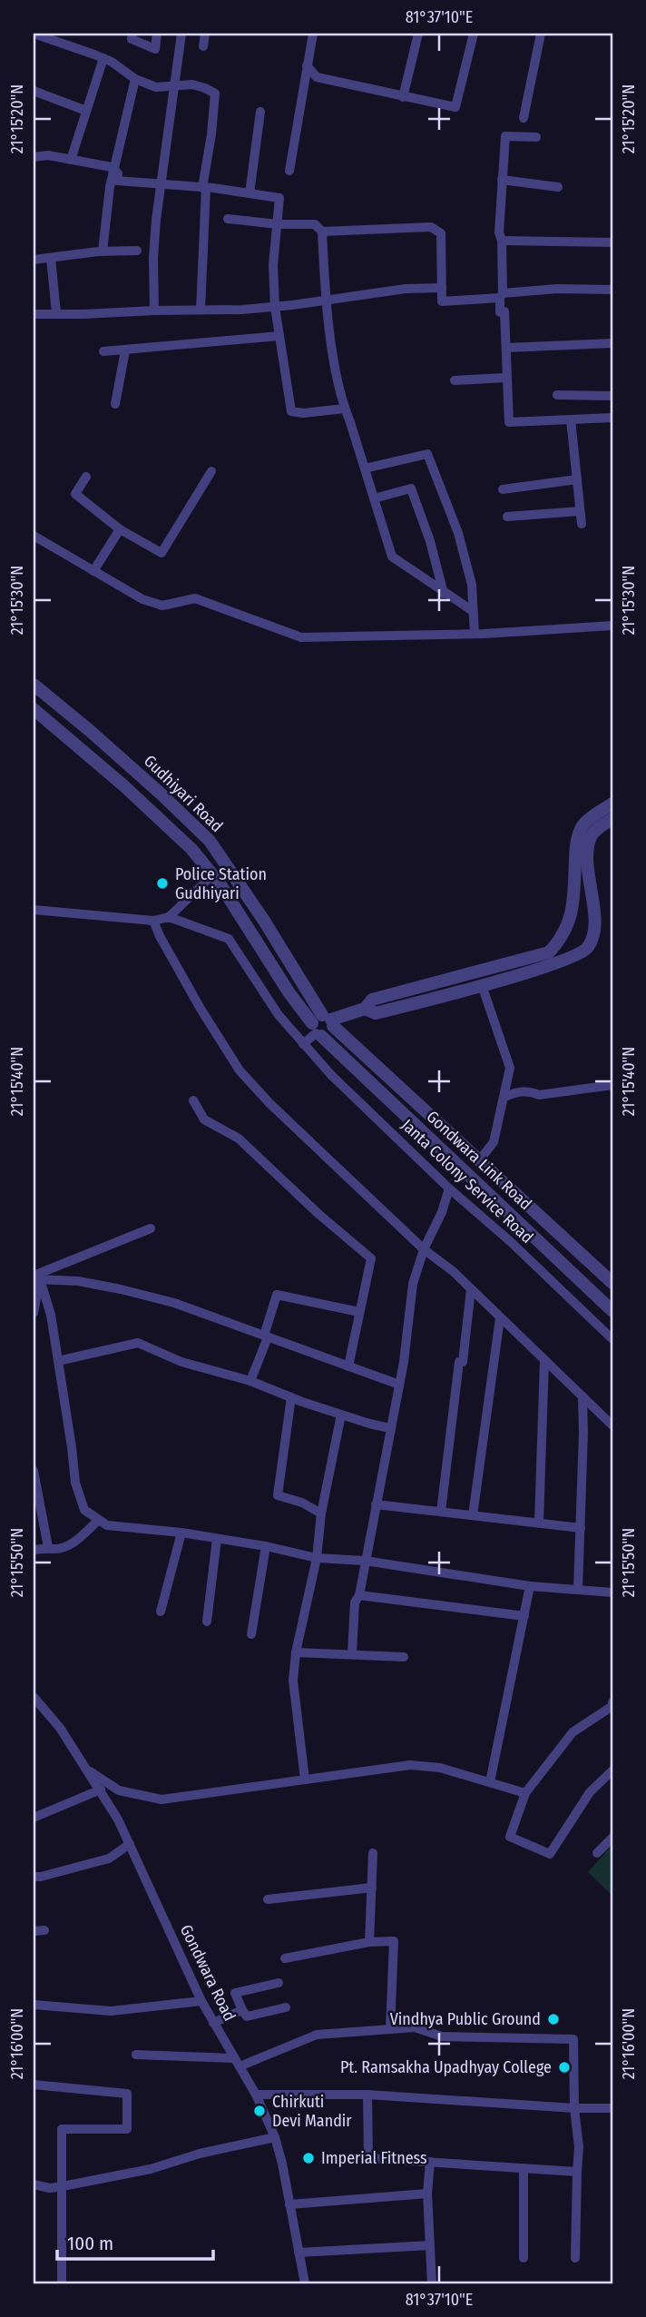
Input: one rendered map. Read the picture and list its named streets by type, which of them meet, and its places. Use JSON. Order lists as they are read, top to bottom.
{
  "streets": {
    "street": [
      "Gudhiyari Road",
      "Gondwara Link Road",
      "Janta Colony Service Road",
      "Gondwara Road"
    ]
  },
  "crossings": [
    ["Gudhiyari Road", "Gondwara Link Road"]
  ],
  "places": [
    "Police Station Gudhiyari",
    "Vindhya Public Ground",
    "Pt. Ramsakha Upadhyay College",
    "Chirkuti Devi Mandir",
    "Imperial Fitness"
  ],
  "scale_bar": "100 m",
  "coordinates": [
    "81°37'10\"E",
    "21°15'20\"N",
    "21°15'30\"N",
    "21°15'40\"N",
    "21°15'50\"N",
    "21°16'00\"N"
  ]
}
